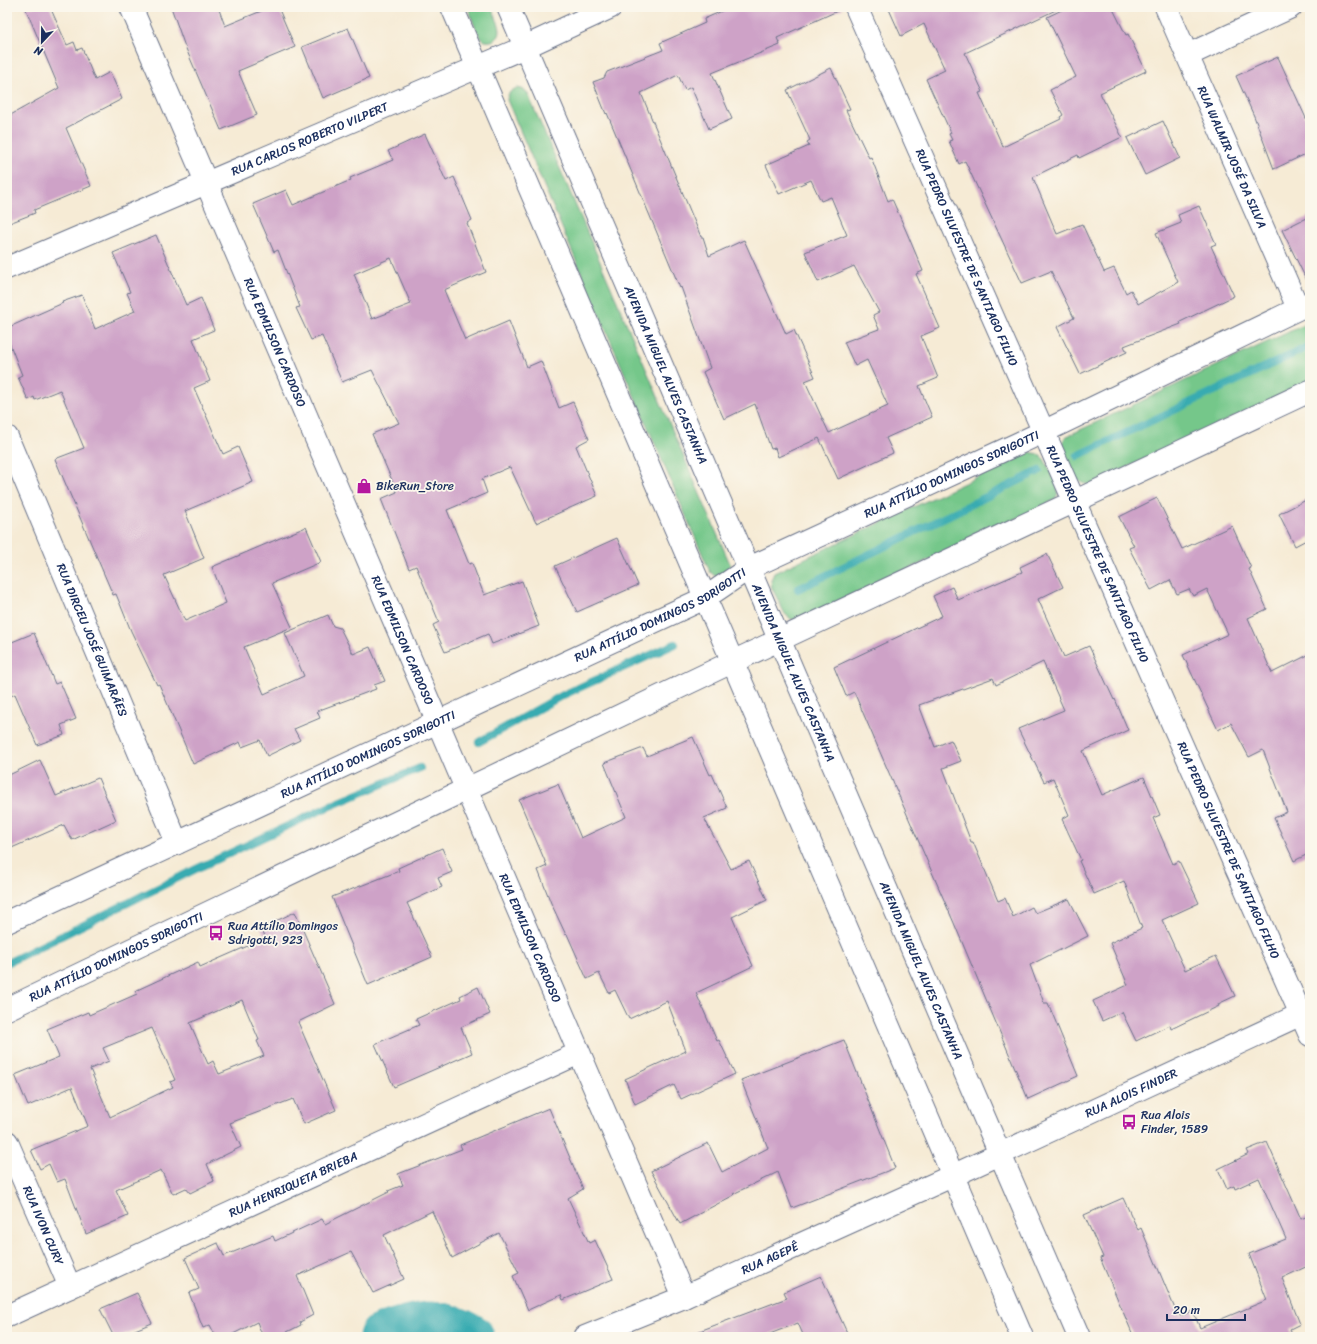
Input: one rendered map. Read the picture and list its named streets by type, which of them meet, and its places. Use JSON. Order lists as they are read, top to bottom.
{
  "streets": {
    "street": [
      "RUA CARLOS ROBERTO VILPERT",
      "RUA WALMIR JOSÉ DA SILVA",
      "RUA PEDRO SILVESTRE DE SANTIAGO FILHO",
      "RUA EDMILSON CARDOSO",
      "AVENIDA MIGUEL ALVES CASTANHA",
      "RUA ATTÍLIO DOMINGOS SDRIGOTTI",
      "RUA DIRCEU JOSÉ GUIMARÃES",
      "RUA ALOIS FINDER",
      "RUA HENRIQUETA BRIEBA",
      "RUA IVON CURY",
      "RUA AGEPÊ"
    ]
  },
  "crossings": [
    ["RUA CARLOS ROBERTO VILPERT", "RUA EDMILSON CARDOSO"],
    ["RUA CARLOS ROBERTO VILPERT", "AVENIDA MIGUEL ALVES CASTANHA"],
    ["RUA WALMIR JOSÉ DA SILVA", "RUA ATTÍLIO DOMINGOS SDRIGOTTI"],
    ["RUA PEDRO SILVESTRE DE SANTIAGO FILHO", "RUA ATTÍLIO DOMINGOS SDRIGOTTI"],
    ["RUA PEDRO SILVESTRE DE SANTIAGO FILHO", "RUA ALOIS FINDER"],
    ["RUA EDMILSON CARDOSO", "RUA ATTÍLIO DOMINGOS SDRIGOTTI"],
    ["RUA EDMILSON CARDOSO", "RUA HENRIQUETA BRIEBA"],
    ["RUA EDMILSON CARDOSO", "RUA AGEPÊ"],
    ["AVENIDA MIGUEL ALVES CASTANHA", "RUA ATTÍLIO DOMINGOS SDRIGOTTI"],
    ["AVENIDA MIGUEL ALVES CASTANHA", "RUA ALOIS FINDER"],
    ["RUA ATTÍLIO DOMINGOS SDRIGOTTI", "RUA DIRCEU JOSÉ GUIMARÃES"],
    ["RUA ALOIS FINDER", "RUA AGEPÊ"],
    ["RUA HENRIQUETA BRIEBA", "RUA IVON CURY"]
  ],
  "places": {
    "shop": ["BikeRun_Store"],
    "bus stop": ["Rua Attílio Domingos Sdrigotti, 923", "Rua Alois Finder, 1589"]
  },
  "scale_bar": "20 m",
  "north": "bottom"
}
